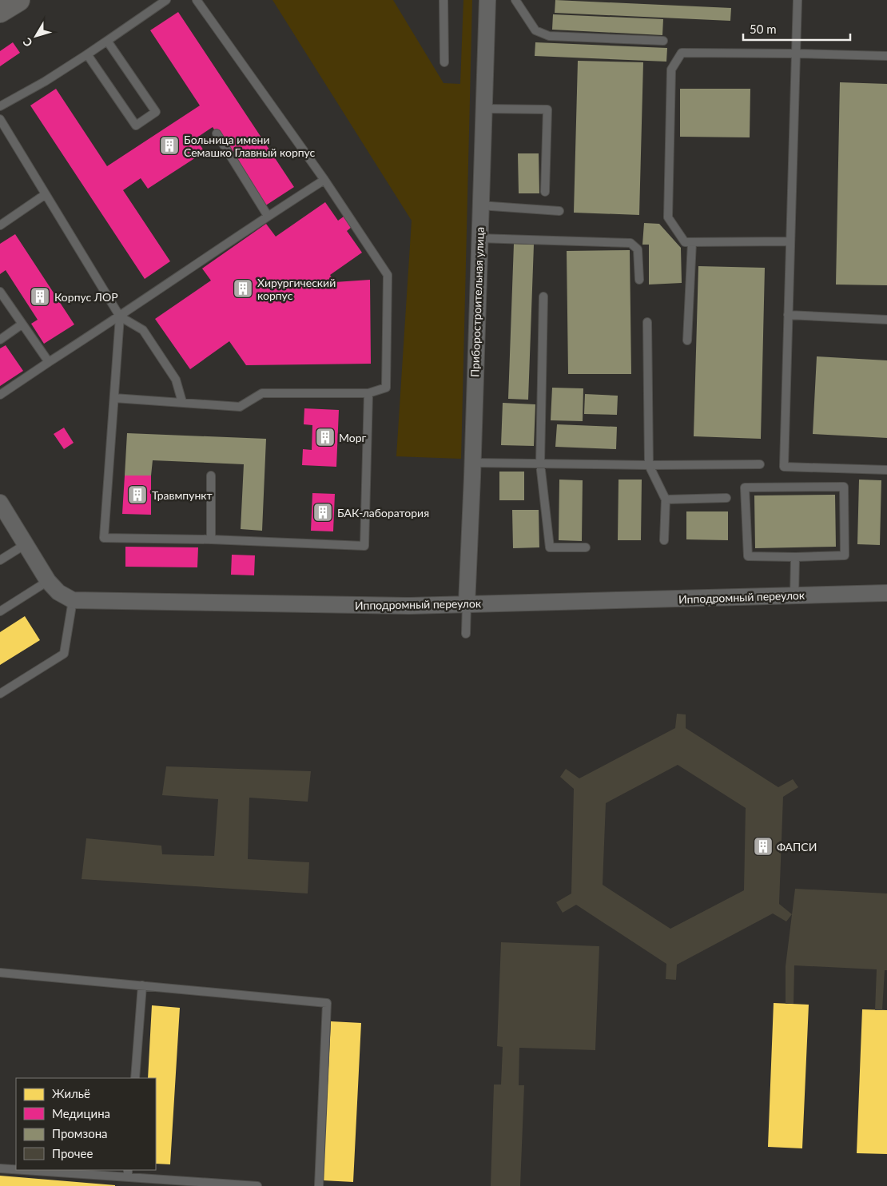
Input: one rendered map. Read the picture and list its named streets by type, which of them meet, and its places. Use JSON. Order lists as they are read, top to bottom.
{
  "streets": {
    "street": ["Приборостроительная улица", "Ипподромный переулок"]
  },
  "crossings": [
    ["Приборостроительная улица", "Ипподромный переулок"]
  ],
  "places": {
    "building": [
      "Больница имени Семашко Главный корпус",
      "Хирургический корпус",
      "Корпус ЛОР",
      "Морг",
      "Травмпункт",
      "БАК-лаборатория",
      "ФАПСИ"
    ]
  },
  "legend": [
    "Жильё",
    "Медицина",
    "Промзона",
    "Прочее"
  ],
  "scale_bar": "50 m",
  "north": "bottom left"
}
